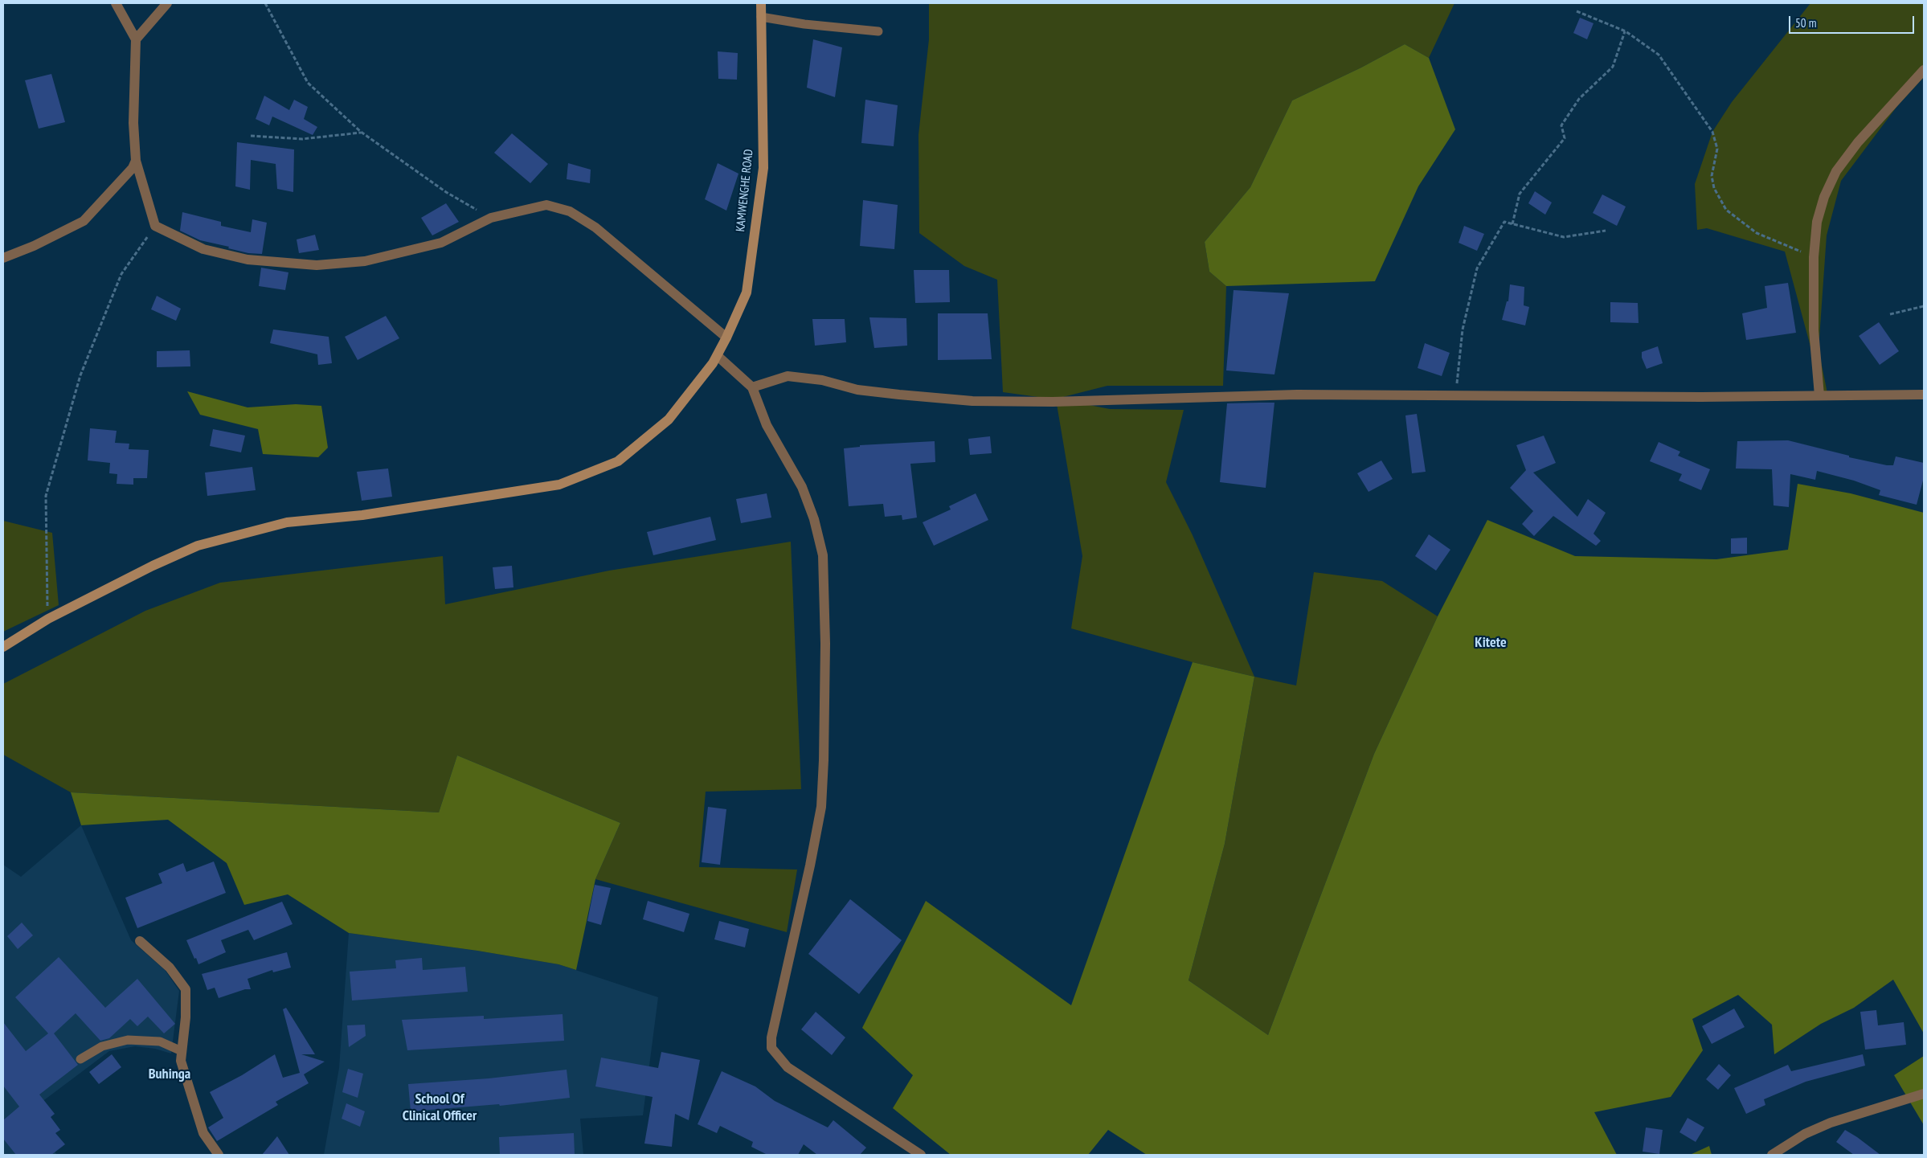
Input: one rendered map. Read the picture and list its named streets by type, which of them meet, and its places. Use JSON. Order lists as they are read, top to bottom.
{
  "streets": {
    "main road": ["KAMWENGHE ROAD"]
  },
  "districts": ["Kitete", "Buhinga", "School Of Clinical Officer"],
  "scale_bar": "50 m"
}
